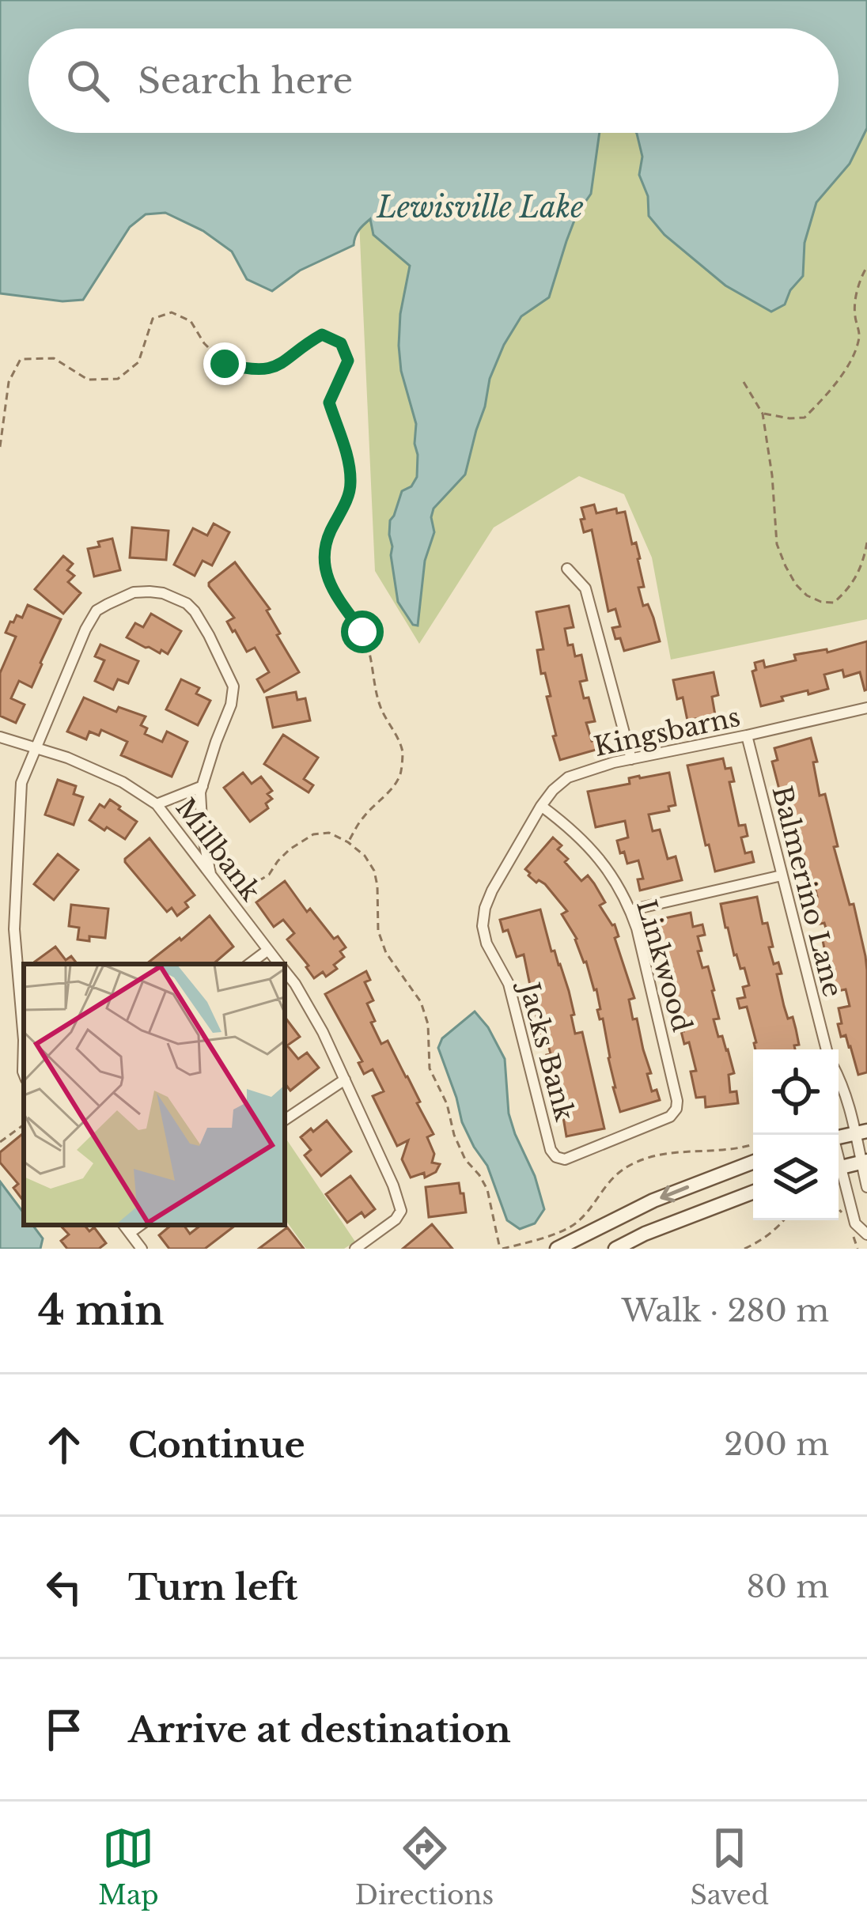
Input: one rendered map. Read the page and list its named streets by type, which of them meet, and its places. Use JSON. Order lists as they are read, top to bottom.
{
  "streets": {
    "street": [
      "Kingsbarns",
      "Millbank",
      "Balmerino Lane",
      "Linkwood",
      "Jacks Bank"
    ]
  },
  "crossings": [
    ["Kingsbarns", "Balmerino Lane"],
    ["Kingsbarns", "Linkwood"],
    ["Kingsbarns", "Jacks Bank"],
    ["Linkwood", "Jacks Bank"]
  ],
  "water": ["Lewisville Lake"],
  "page": {
    "search": "Search here",
    "heading": ["4 min", "Walk · 280 m"],
    "list": [
      ["Continue", "200 m"],
      ["Turn left", "80 m"],
      "Arrive at destination"
    ],
    "nav": ["Map", "Directions", "Saved"]
  }
}
